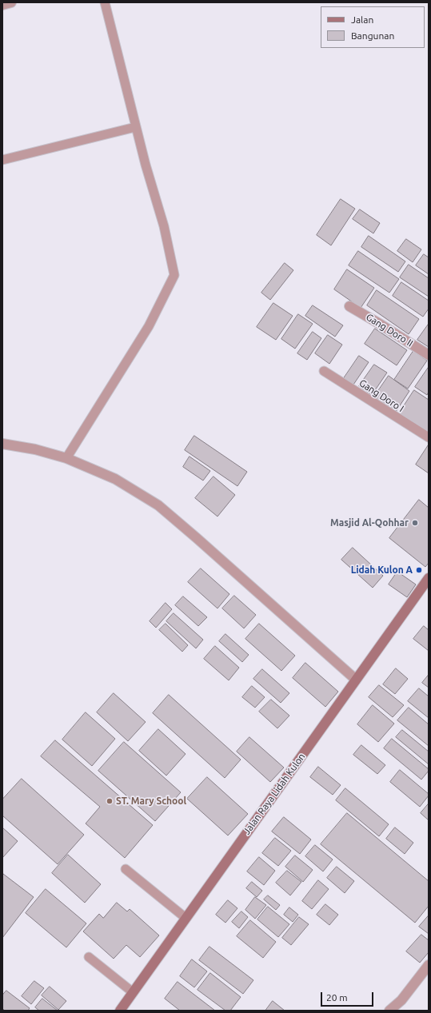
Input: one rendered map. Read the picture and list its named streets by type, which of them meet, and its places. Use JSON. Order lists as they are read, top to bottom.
{
  "streets": {
    "main road": ["Jalan Raya Lidah Kulon"],
    "street": ["Gang Doro II"],
    "lane": ["Gang Doro I"]
  },
  "places": ["Masjid Al-Qohhar", "Lidah Kulon A", "ST. Mary School"],
  "legend": ["Jalan", "Bangunan"],
  "scale_bar": "20 m"
}
